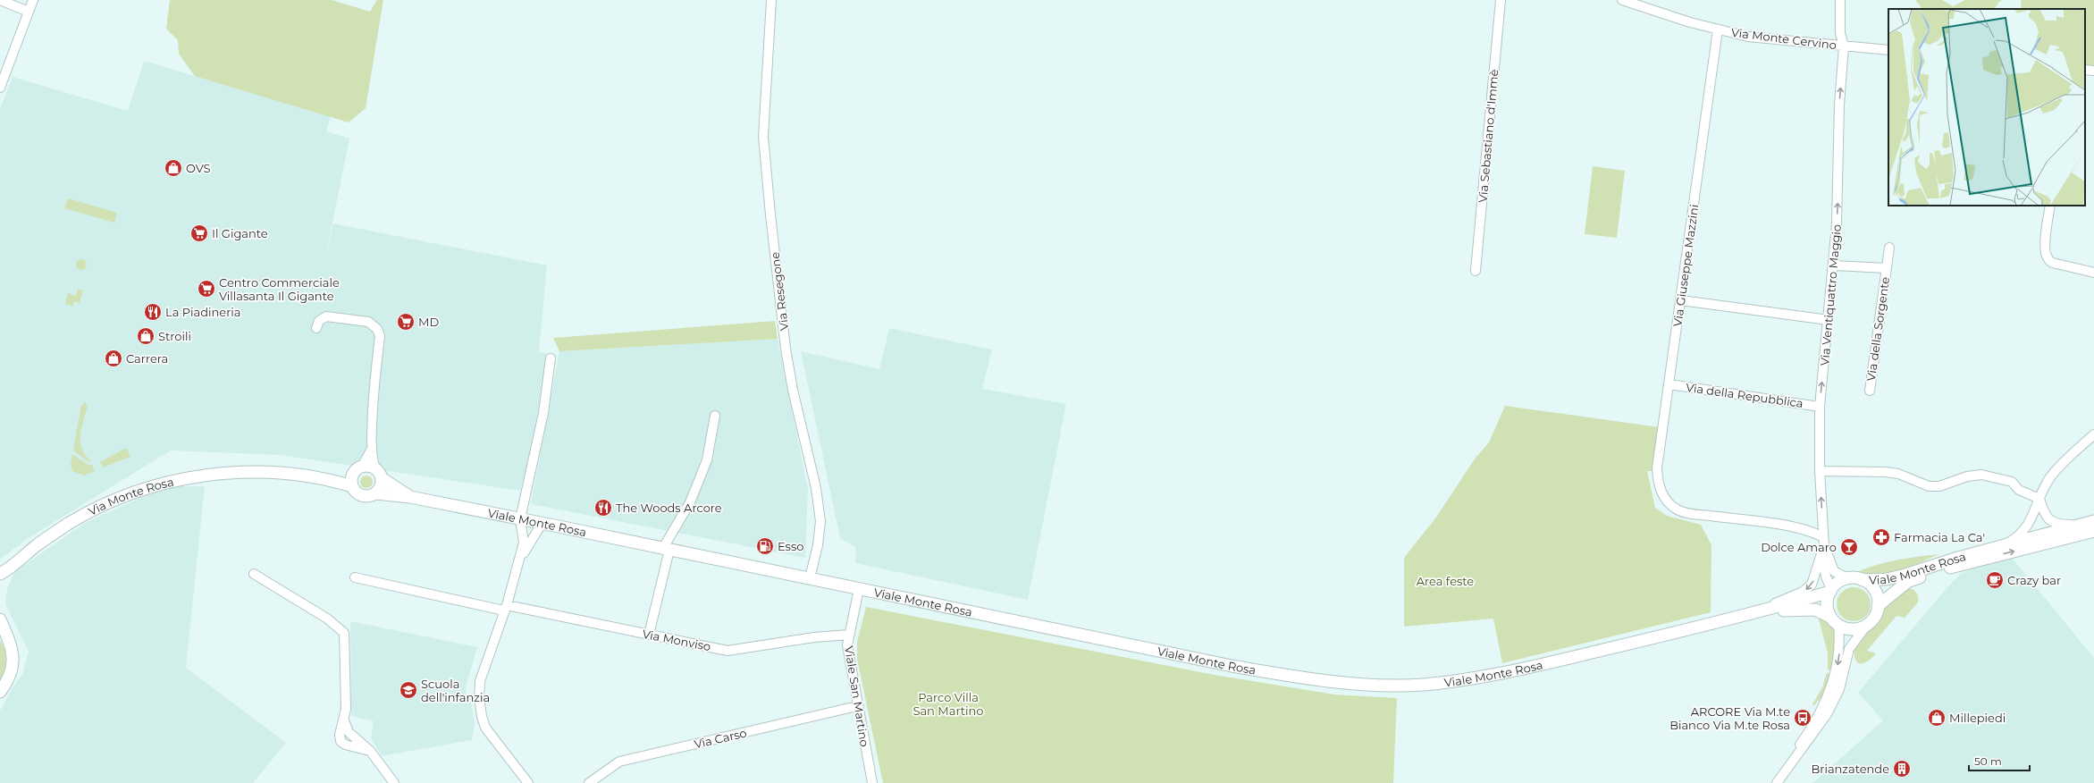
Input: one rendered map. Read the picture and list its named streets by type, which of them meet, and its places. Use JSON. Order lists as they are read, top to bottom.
{
  "streets": {
    "main road": ["Via Monte Rosa", "Viale Monte Rosa"],
    "street": [
      "Via Monte Cervino",
      "Via Sebastiano d'Immè",
      "Via Giuseppe Mazzini",
      "Via Resegone",
      "Via Ventiquattro Maggio",
      "Via della Sorgente",
      "Via della Repubblica",
      "Via Monviso",
      "Viale San Martino",
      "Via Carso"
    ]
  },
  "crossings": [
    ["Via Monte Cervino", "Via Giuseppe Mazzini"],
    ["Via Monte Cervino", "Via Ventiquattro Maggio"],
    ["Via Giuseppe Mazzini", "Via Ventiquattro Maggio"],
    ["Via Giuseppe Mazzini", "Via della Repubblica"],
    ["Via Resegone", "Viale Monte Rosa"],
    ["Via Ventiquattro Maggio", "Via della Sorgente"],
    ["Via Ventiquattro Maggio", "Via della Repubblica"],
    ["Via Ventiquattro Maggio", "Viale Monte Rosa"],
    ["Via Monte Rosa", "Viale Monte Rosa"],
    ["Viale Monte Rosa", "Viale San Martino"],
    ["Via Monviso", "Viale San Martino"],
    ["Viale San Martino", "Via Carso"]
  ],
  "parks": ["Area feste", "Parco Villa San Martino"],
  "places": {
    "shop": [
      "OVS",
      "Stroili",
      "Carrera",
      "Millepiedi"
    ],
    "supermarket": ["Il Gigante", "Centro Commerciale Villasanta Il Gigante", "MD"],
    "restaurant": ["La Piadineria", "The Woods Arcore"],
    "pharmacy": ["Farmacia La Ca'"],
    "fuel station": ["Esso"],
    "bar": ["Dolce Amaro"],
    "cafe": ["Crazy bar"],
    "school or university": ["Scuola dell'infanzia"],
    "bus stop": ["ARCORE Via M.te Bianco Via M.te Rosa"],
    "building": ["Brianzatende"]
  },
  "scale_bar": "50 m"
}
